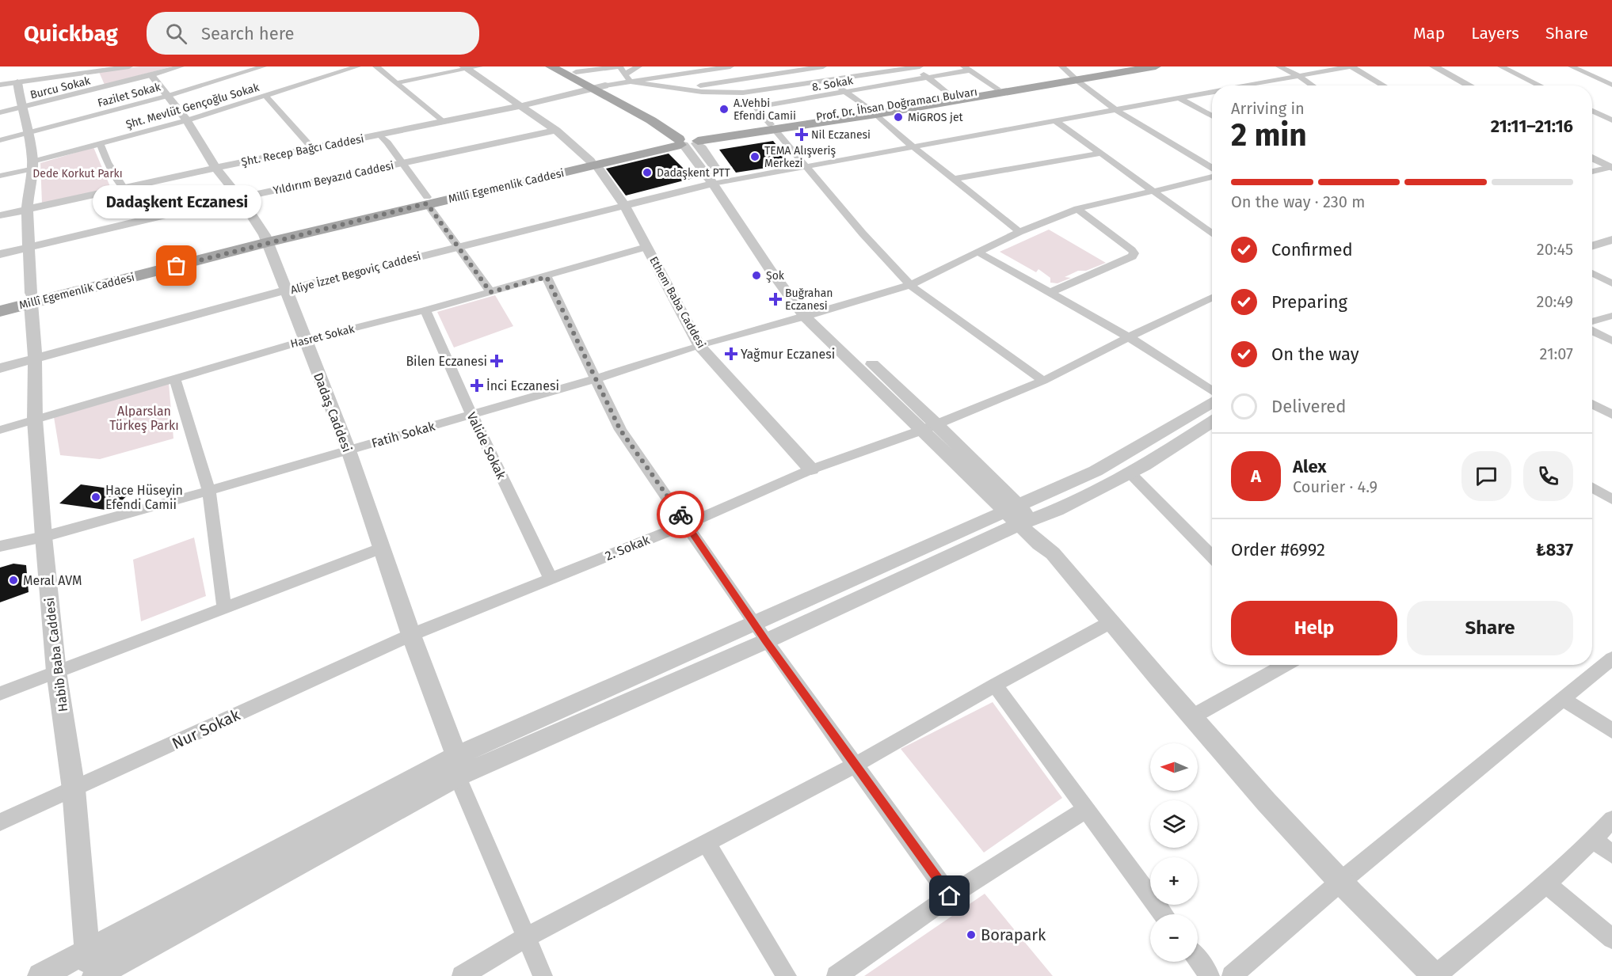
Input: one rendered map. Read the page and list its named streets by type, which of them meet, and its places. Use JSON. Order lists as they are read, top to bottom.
{
  "streets": {
    "main road": ["Prof. Dr. İhsan Doğramacı Bulvarı", "Millî Egemenlik Caddesi"],
    "street": [
      "8. Sokak",
      "Burcu Sokak",
      "Fazilet Sokak",
      "Şht. Mevlüt Gençoğlu Sokak",
      "Şht. Recep Bağcı Caddesi",
      "Yıldırım Beyazıd Caddesi",
      "Aliye İzzet Begoviç Caddesi",
      "Ethem Baba Caddesi",
      "Hasret Sokak",
      "Dadaş Caddesi",
      "Fatih Sokak",
      "Valide Sokak",
      "2. Sokak",
      "Habib Baba Caddesi",
      "Nur Sokak"
    ]
  },
  "crossings": [
    ["Burcu Sokak", "Dadaş Caddesi"],
    ["Burcu Sokak", "Habib Baba Caddesi"],
    ["Fazilet Sokak", "Dadaş Caddesi"],
    ["Fazilet Sokak", "Habib Baba Caddesi"],
    ["Prof. Dr. İhsan Doğramacı Bulvarı", "Millî Egemenlik Caddesi"],
    ["Şht. Mevlüt Gençoğlu Sokak", "Dadaş Caddesi"],
    ["Şht. Mevlüt Gençoğlu Sokak", "Habib Baba Caddesi"],
    ["Şht. Recep Bağcı Caddesi", "Ethem Baba Caddesi"],
    ["Şht. Recep Bağcı Caddesi", "Dadaş Caddesi"],
    ["Şht. Recep Bağcı Caddesi", "Habib Baba Caddesi"],
    ["Yıldırım Beyazıd Caddesi", "Ethem Baba Caddesi"],
    ["Yıldırım Beyazıd Caddesi", "Dadaş Caddesi"],
    ["Yıldırım Beyazıd Caddesi", "Habib Baba Caddesi"],
    ["Millî Egemenlik Caddesi", "Ethem Baba Caddesi"],
    ["Millî Egemenlik Caddesi", "Dadaş Caddesi"],
    ["Millî Egemenlik Caddesi", "Habib Baba Caddesi"],
    ["Aliye İzzet Begoviç Caddesi", "Ethem Baba Caddesi"],
    ["Aliye İzzet Begoviç Caddesi", "Dadaş Caddesi"],
    ["Aliye İzzet Begoviç Caddesi", "Habib Baba Caddesi"],
    ["Ethem Baba Caddesi", "Hasret Sokak"],
    ["Ethem Baba Caddesi", "Fatih Sokak"],
    ["Ethem Baba Caddesi", "2. Sokak"],
    ["Hasret Sokak", "Dadaş Caddesi"],
    ["Hasret Sokak", "Valide Sokak"],
    ["Hasret Sokak", "Habib Baba Caddesi"],
    ["Dadaş Caddesi", "Fatih Sokak"],
    ["Dadaş Caddesi", "2. Sokak"],
    ["Dadaş Caddesi", "Nur Sokak"],
    ["Fatih Sokak", "Valide Sokak"],
    ["Fatih Sokak", "Habib Baba Caddesi"],
    ["Valide Sokak", "2. Sokak"],
    ["2. Sokak", "Nur Sokak"],
    ["Habib Baba Caddesi", "Nur Sokak"]
  ],
  "parks": ["Dede Korkut Parkı", "Alparslan Türkeş Parkı"],
  "places": {
    "other": [
      "A.Vehbi Efendi Camii",
      "MiGROS jet",
      "TEMA Alışveriş Merkezi",
      "Dadaşkent PTT",
      "Dadaşkent Eczanesi",
      "Şok",
      "Hace Hüseyin Efendi Camii",
      "Meral AVM",
      "Borapark"
    ],
    "health": [
      "Nil Eczanesi",
      "Buğrahan Eczanesi",
      "Yağmur Eczanesi",
      "Bilen Eczanesi",
      "İnci Eczanesi"
    ]
  },
  "north": "left",
  "page": {
    "header": "Quickbag",
    "search": "Search here",
    "nav": ["Map", "Layers", "Share"],
    "heading": ["2 min", "Arriving in", "21:11–21:16"],
    "panel": [
      "Alex",
      "Courier · 4.9",
      "Order #6992",
      "₺837"
    ],
    "bar": "On the way · 230 m",
    "bubble": "Dadaşkent Eczanesi",
    "list": [
      ["Confirmed", "20:45"],
      ["Preparing", "20:49"],
      ["On the way", "21:07"],
      "Delivered"
    ],
    "round": "A",
    "buttons": ["Help", "Share"],
    "map_buttons": ["+", "−"]
  }
}
